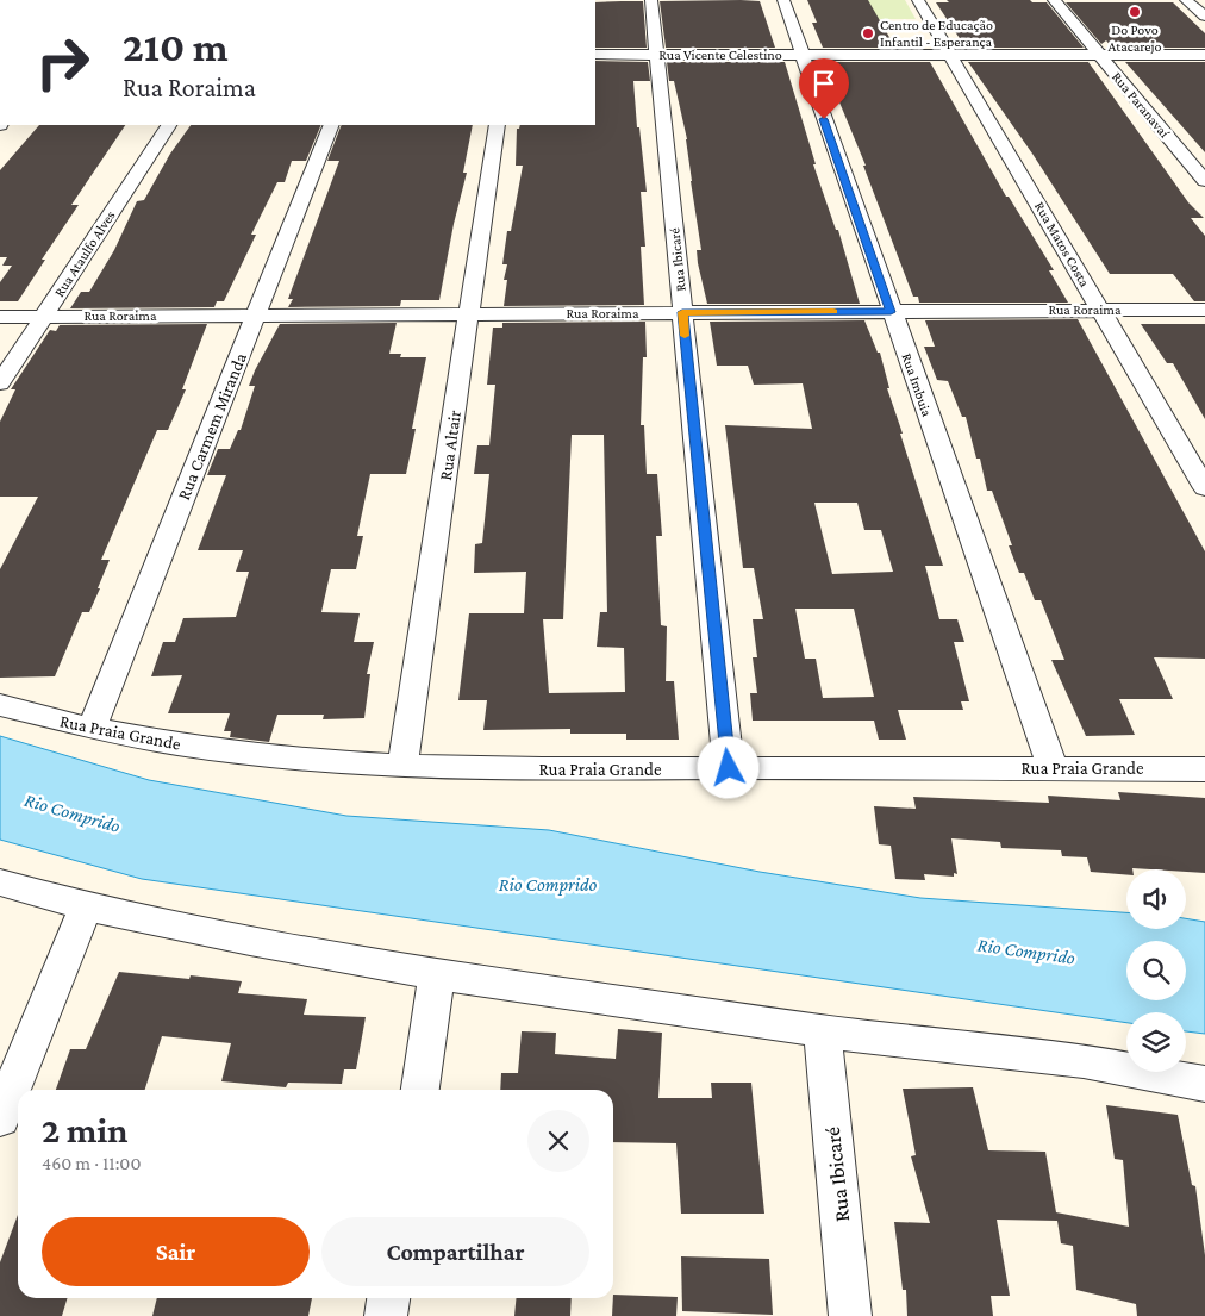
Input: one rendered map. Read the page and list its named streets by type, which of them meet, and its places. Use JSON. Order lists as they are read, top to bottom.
{
  "streets": {
    "street": [
      "Rua Vicente Celestino",
      "Rua Paranavaí",
      "Rua Matos Costa",
      "Rua Ataulfo Alves",
      "Rua Ibicaré",
      "Rua Roraima",
      "Rua Imbuia",
      "Rua Carmem Miranda",
      "Rua Altair",
      "Rua Praia Grande"
    ]
  },
  "crossings": [
    ["Rua Vicente Celestino", "Rua Paranavaí"],
    ["Rua Vicente Celestino", "Rua Matos Costa"],
    ["Rua Vicente Celestino", "Rua Ibicaré"],
    ["Rua Vicente Celestino", "Rua Imbuia"],
    ["Rua Matos Costa", "Rua Roraima"],
    ["Rua Ataulfo Alves", "Rua Roraima"],
    ["Rua Ibicaré", "Rua Roraima"],
    ["Rua Ibicaré", "Rua Praia Grande"],
    ["Rua Roraima", "Rua Imbuia"],
    ["Rua Roraima", "Rua Carmem Miranda"],
    ["Rua Roraima", "Rua Altair"],
    ["Rua Imbuia", "Rua Praia Grande"],
    ["Rua Carmem Miranda", "Rua Praia Grande"],
    ["Rua Altair", "Rua Praia Grande"]
  ],
  "water": ["Rio Comprido"],
  "places": ["Do Povo Atacarejo", "Centro de Educação Infantil - Esperança"],
  "page": {
    "turn": ["210 m", "Rua Roraima"],
    "heading": ["2 min", "460 m · 11:00"],
    "buttons": ["Sair", "Compartilhar"]
  }
}
